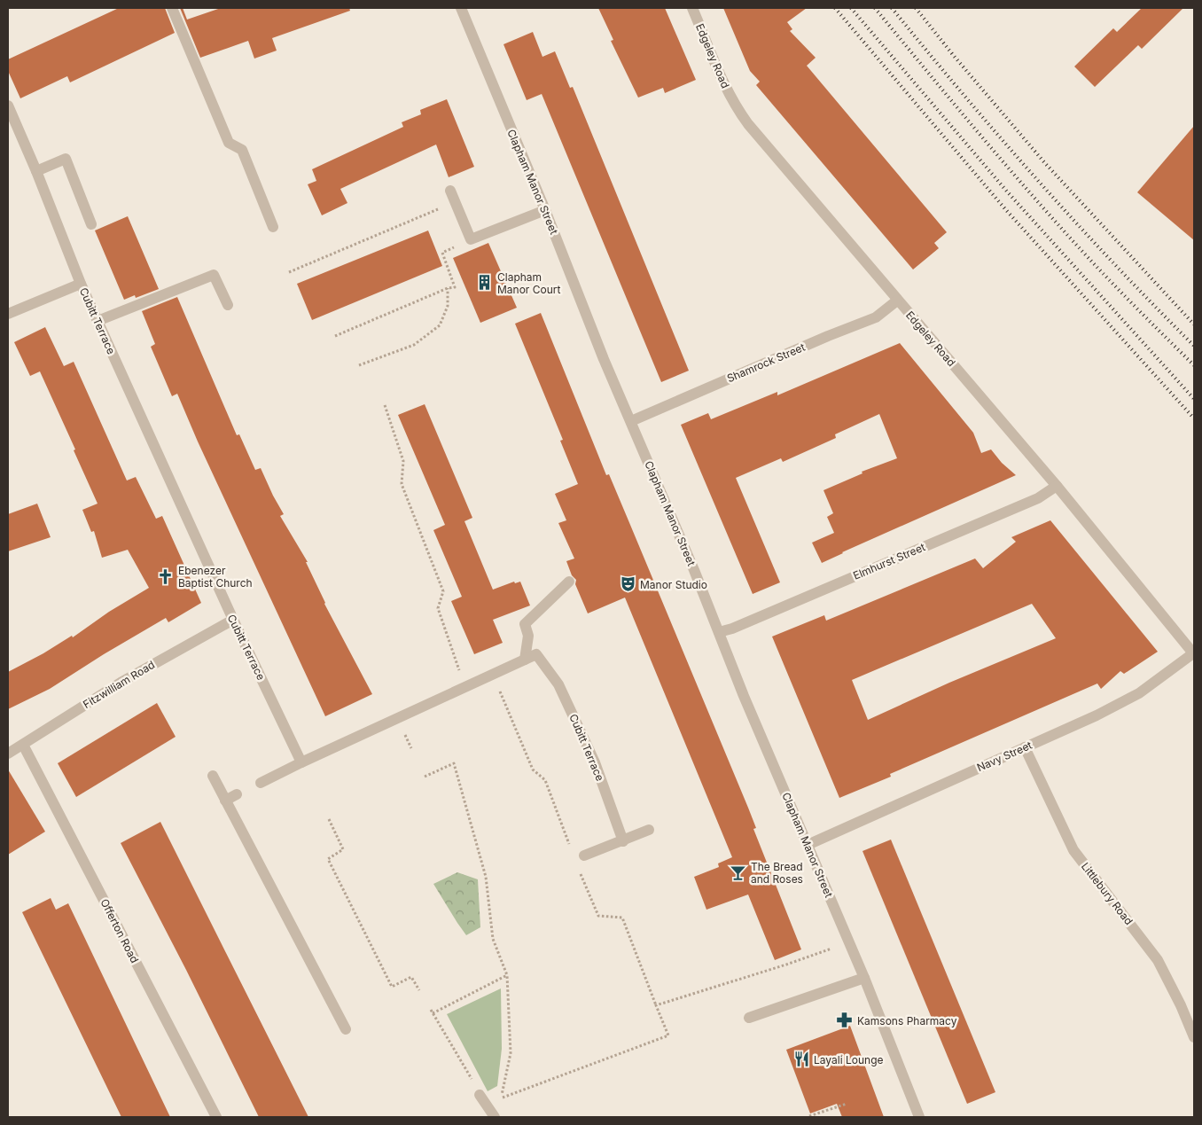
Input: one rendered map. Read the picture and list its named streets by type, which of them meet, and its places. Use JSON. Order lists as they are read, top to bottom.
{
  "streets": {
    "street": [
      "Edgeley Road",
      "Clapham Manor Street",
      "Cubitt Terrace",
      "Shamrock Street",
      "Elmhurst Street",
      "Fitzwilliam Road",
      "Navy Street",
      "Littlebury Road",
      "Offerton Road"
    ]
  },
  "crossings": [
    ["Edgeley Road", "Shamrock Street"],
    ["Edgeley Road", "Elmhurst Street"],
    ["Edgeley Road", "Navy Street"],
    ["Clapham Manor Street", "Shamrock Street"],
    ["Clapham Manor Street", "Elmhurst Street"],
    ["Clapham Manor Street", "Navy Street"],
    ["Cubitt Terrace", "Fitzwilliam Road"],
    ["Fitzwilliam Road", "Offerton Road"],
    ["Navy Street", "Littlebury Road"]
  ],
  "places": {
    "building": ["Clapham Manor Court"],
    "church": ["Ebenezer Baptist Church"],
    "theatre": ["Manor Studio"],
    "bar": ["The Bread and Roses"],
    "pharmacy": ["Kamsons Pharmacy"],
    "restaurant": ["Layali Lounge"]
  }
}
